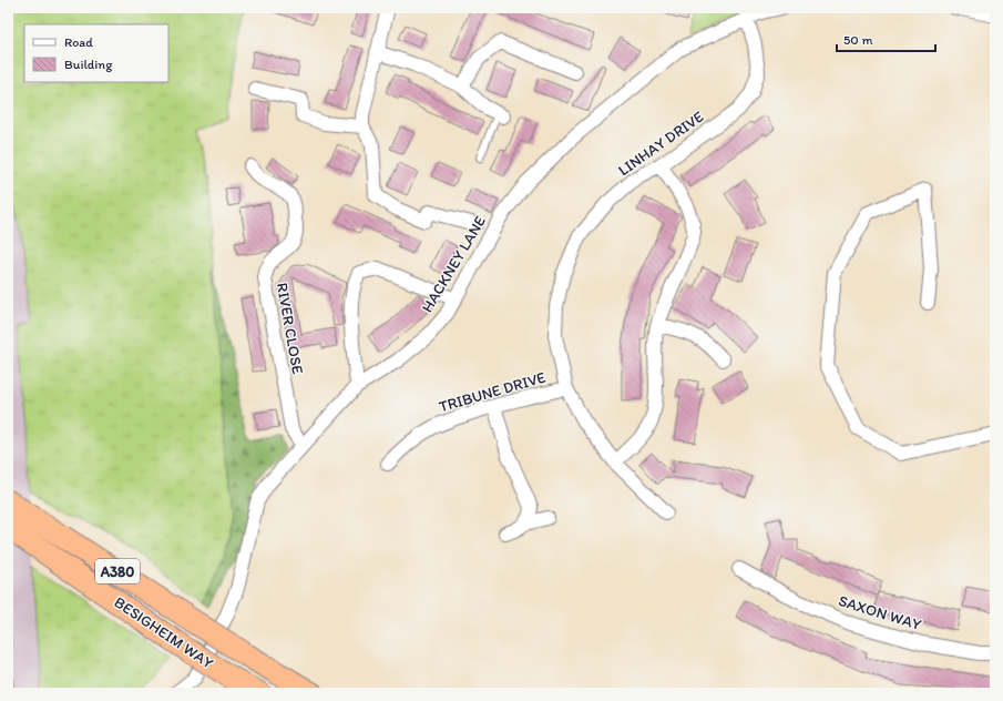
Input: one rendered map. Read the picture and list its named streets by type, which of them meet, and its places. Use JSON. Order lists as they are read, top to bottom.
{
  "streets": {
    "highway": ["A380", "BESIGHEIM WAY"],
    "street": [
      "LINHAY DRIVE",
      "HACKNEY LANE",
      "RIVER CLOSE",
      "TRIBUNE DRIVE",
      "SAXON WAY"
    ]
  },
  "crossings": [
    ["LINHAY DRIVE", "HACKNEY LANE"],
    ["LINHAY DRIVE", "TRIBUNE DRIVE"],
    ["HACKNEY LANE", "RIVER CLOSE"]
  ],
  "legend": ["Road", "Building"],
  "scale_bar": "50 m"
}
